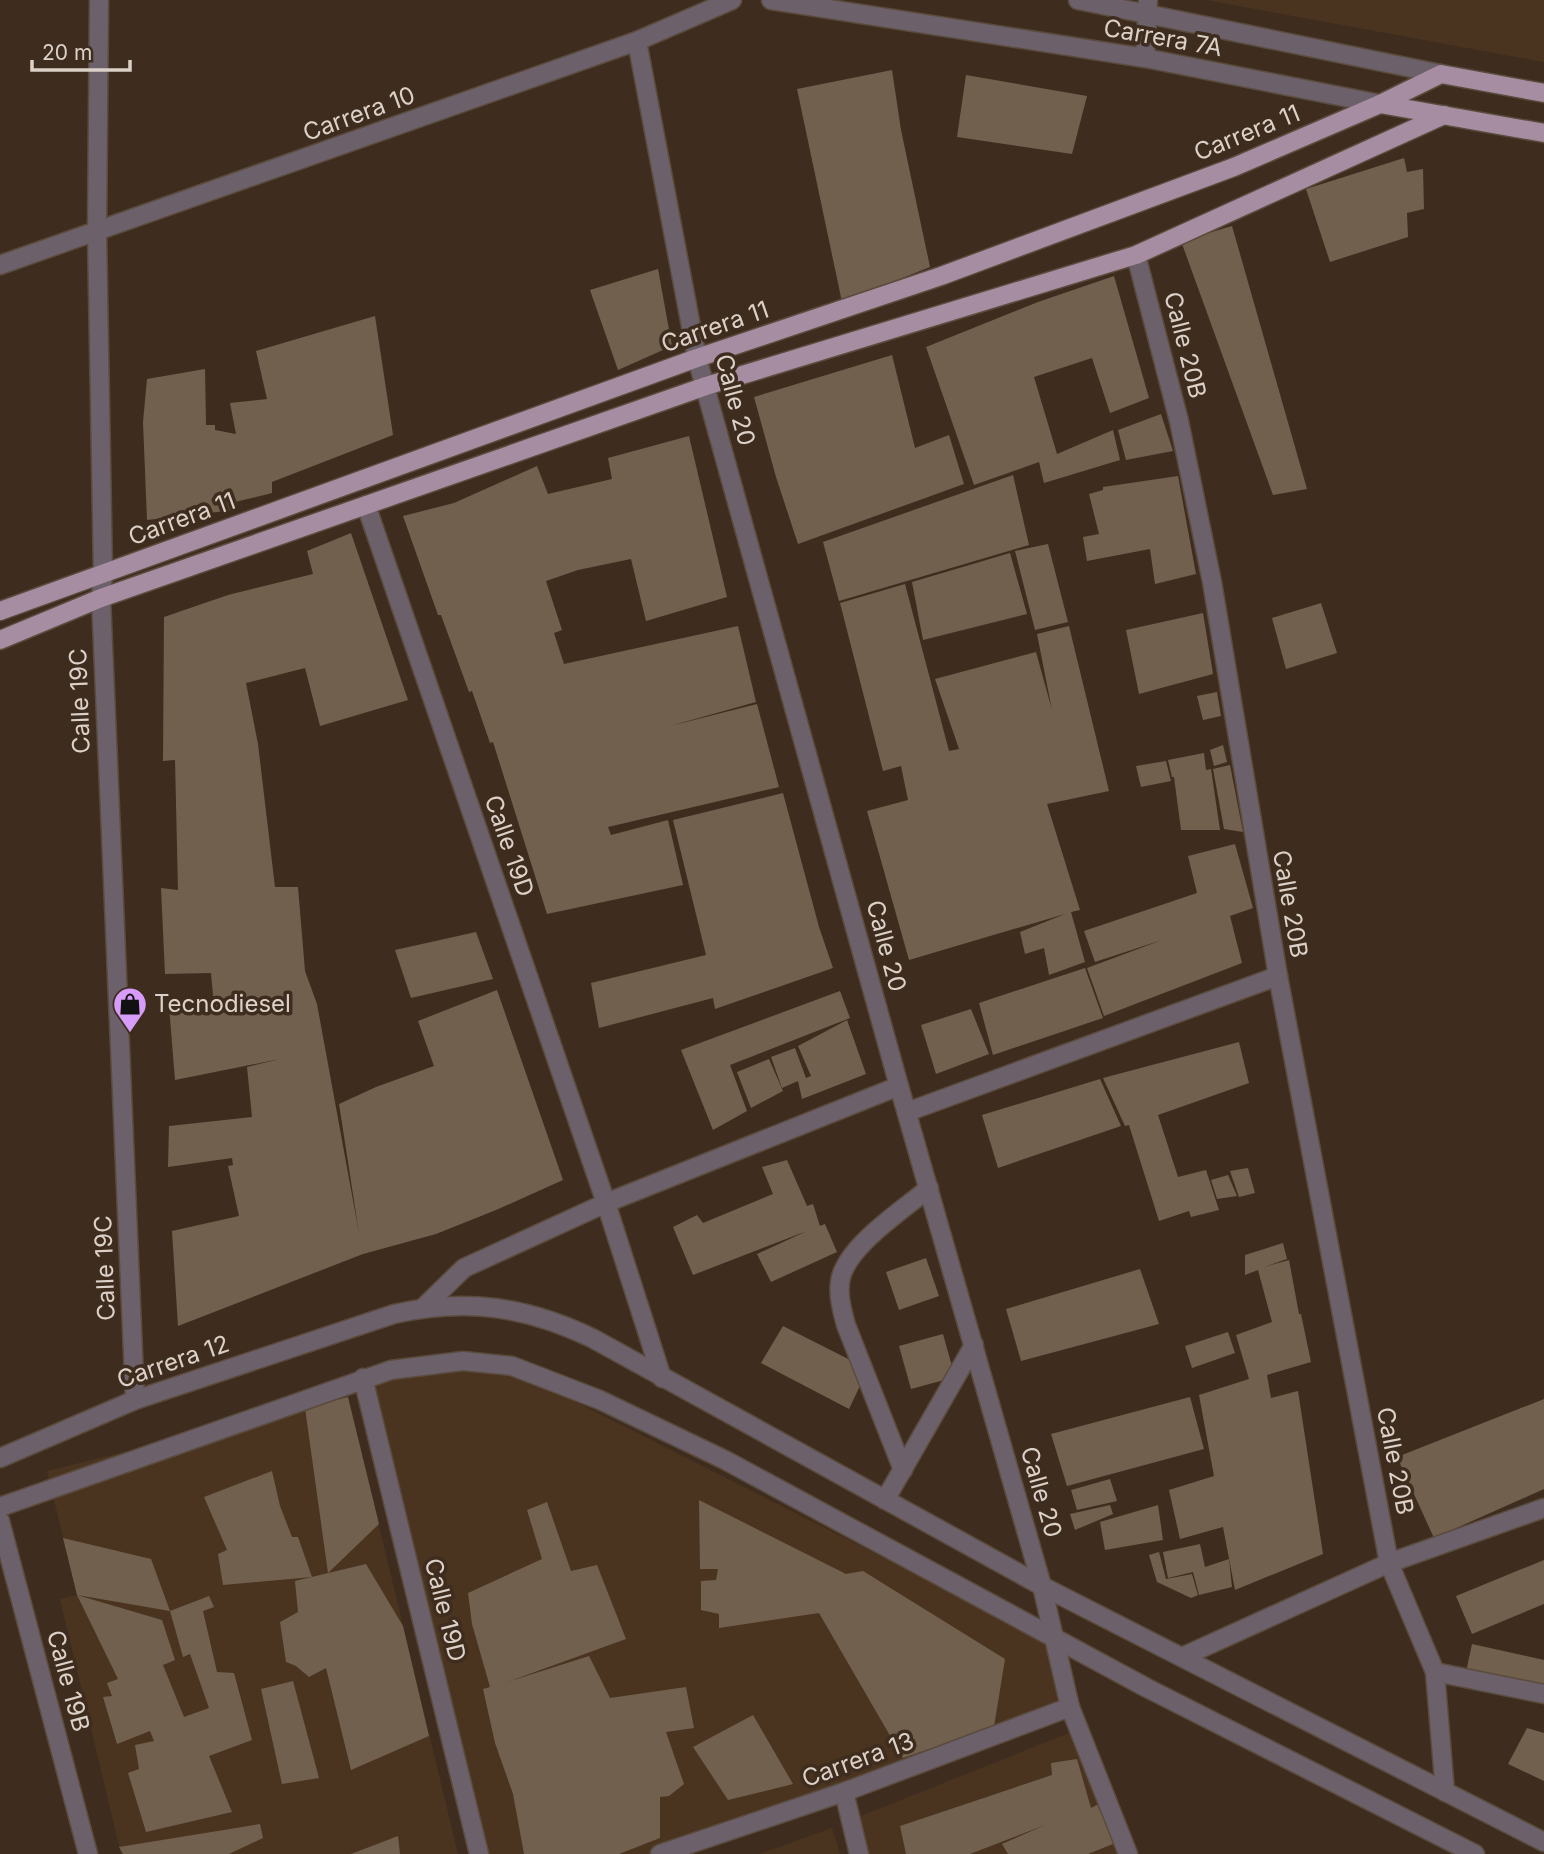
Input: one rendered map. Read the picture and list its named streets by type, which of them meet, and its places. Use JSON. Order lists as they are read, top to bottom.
{
  "streets": {
    "main road": ["Carrera 7A", "Carrera 11"],
    "street": [
      "Carrera 10",
      "Calle 20B",
      "Calle 20",
      "Calle 19C",
      "Calle 19D",
      "Carrera 12",
      "Calle 19B",
      "Carrera 13"
    ]
  },
  "crossings": [
    ["Carrera 7A", "Carrera 11"],
    ["Carrera 10", "Calle 20"],
    ["Carrera 10", "Calle 19C"],
    ["Carrera 11", "Calle 20B"],
    ["Carrera 11", "Calle 20"],
    ["Carrera 11", "Calle 19C"],
    ["Carrera 11", "Calle 19D"],
    ["Calle 20B", "Carrera 12"],
    ["Calle 20", "Carrera 12"],
    ["Calle 20", "Carrera 13"],
    ["Calle 19C", "Carrera 12"],
    ["Calle 19D", "Carrera 12"]
  ],
  "places": {
    "shop": ["Tecnodiesel"]
  },
  "scale_bar": "20 m"
}
